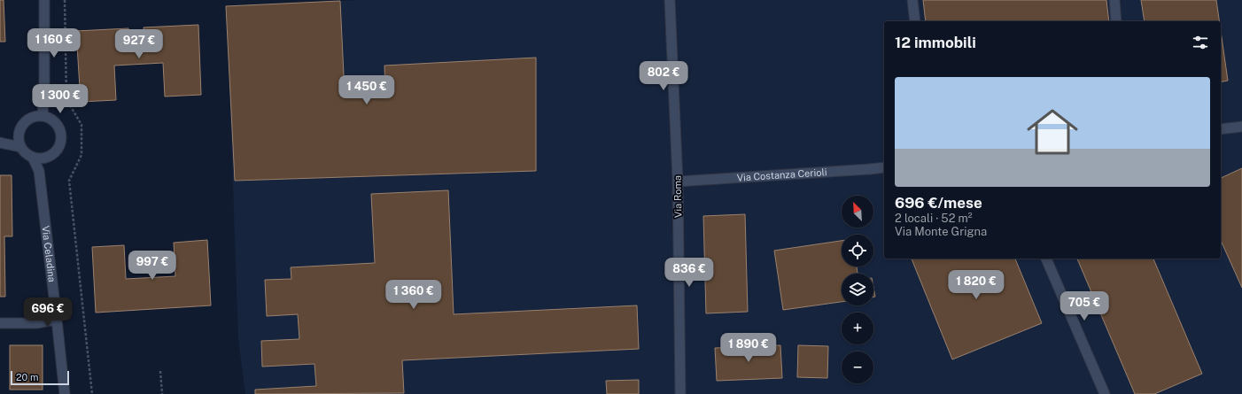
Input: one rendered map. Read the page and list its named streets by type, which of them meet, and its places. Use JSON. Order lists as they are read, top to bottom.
{
  "streets": {
    "street": ["Via Costanza Cerioli", "Via Roma", "Via Celadina"]
  },
  "crossings": [
    ["Via Costanza Cerioli", "Via Roma"]
  ],
  "scale_bar": "20 m",
  "north": "top left",
  "page": {
    "heading": "12 immobili",
    "price": [
      "1 160 €",
      "927 €",
      "802 €",
      "1 450 €",
      "1 300 €",
      "997 €",
      "836 €",
      "1 820 €",
      "1 360 €",
      "705 €",
      "696 €",
      "1 890 €"
    ],
    "list": [
      {
        "name": "696 €/mese",
        "note": "2 locali · 52 m² · Via Monte Grigna"
      }
    ],
    "map_buttons": ["+", "−"],
    "scale": "20 m"
  }
}
